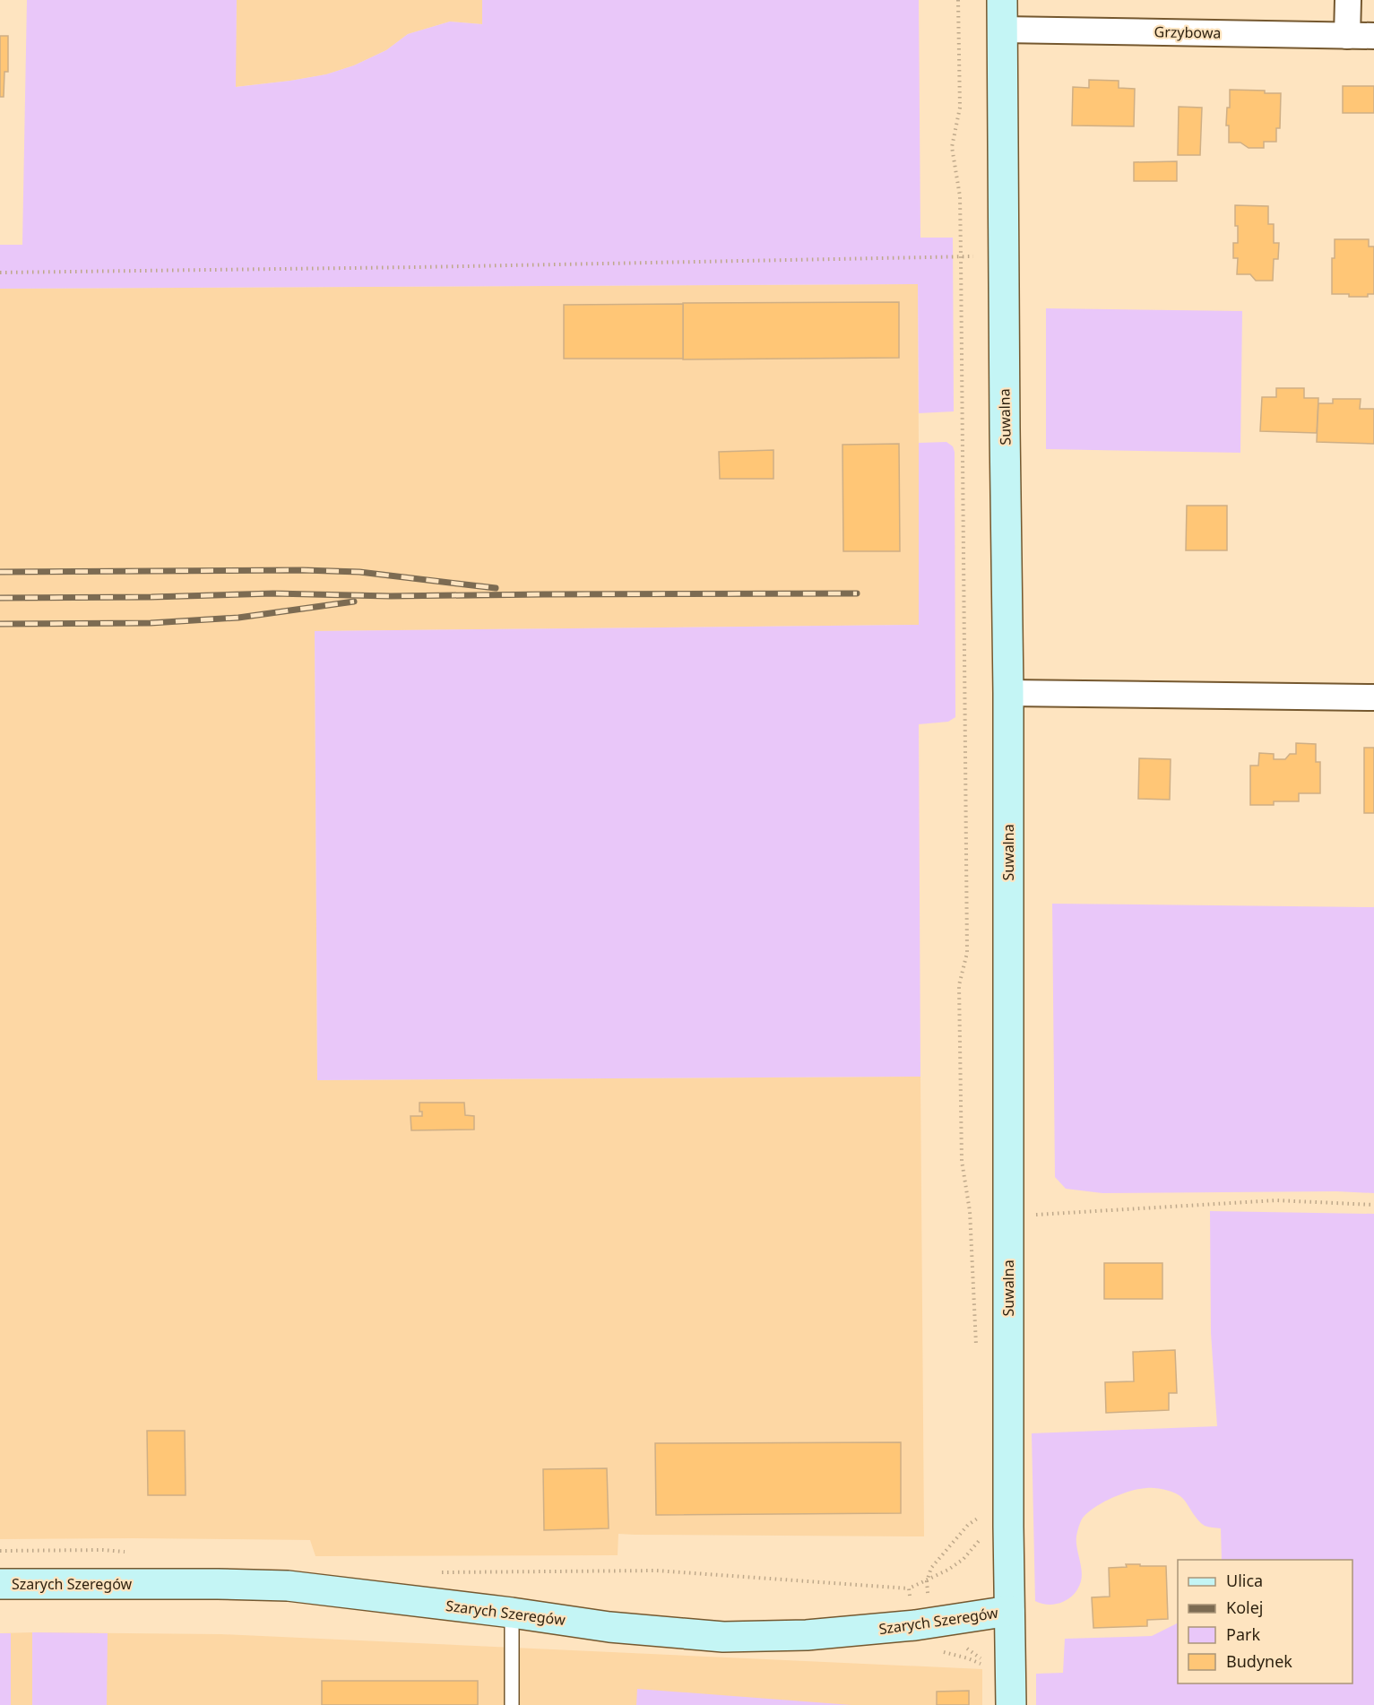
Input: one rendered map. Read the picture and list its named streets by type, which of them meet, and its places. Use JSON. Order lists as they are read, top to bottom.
{
  "streets": {
    "street": ["Grzybowa", "Suwalna", "Szarych Szeregów"]
  },
  "crossings": [
    ["Grzybowa", "Suwalna"],
    ["Suwalna", "Szarych Szeregów"]
  ],
  "legend": [
    "Ulica",
    "Kolej",
    "Park",
    "Budynek"
  ]
}
